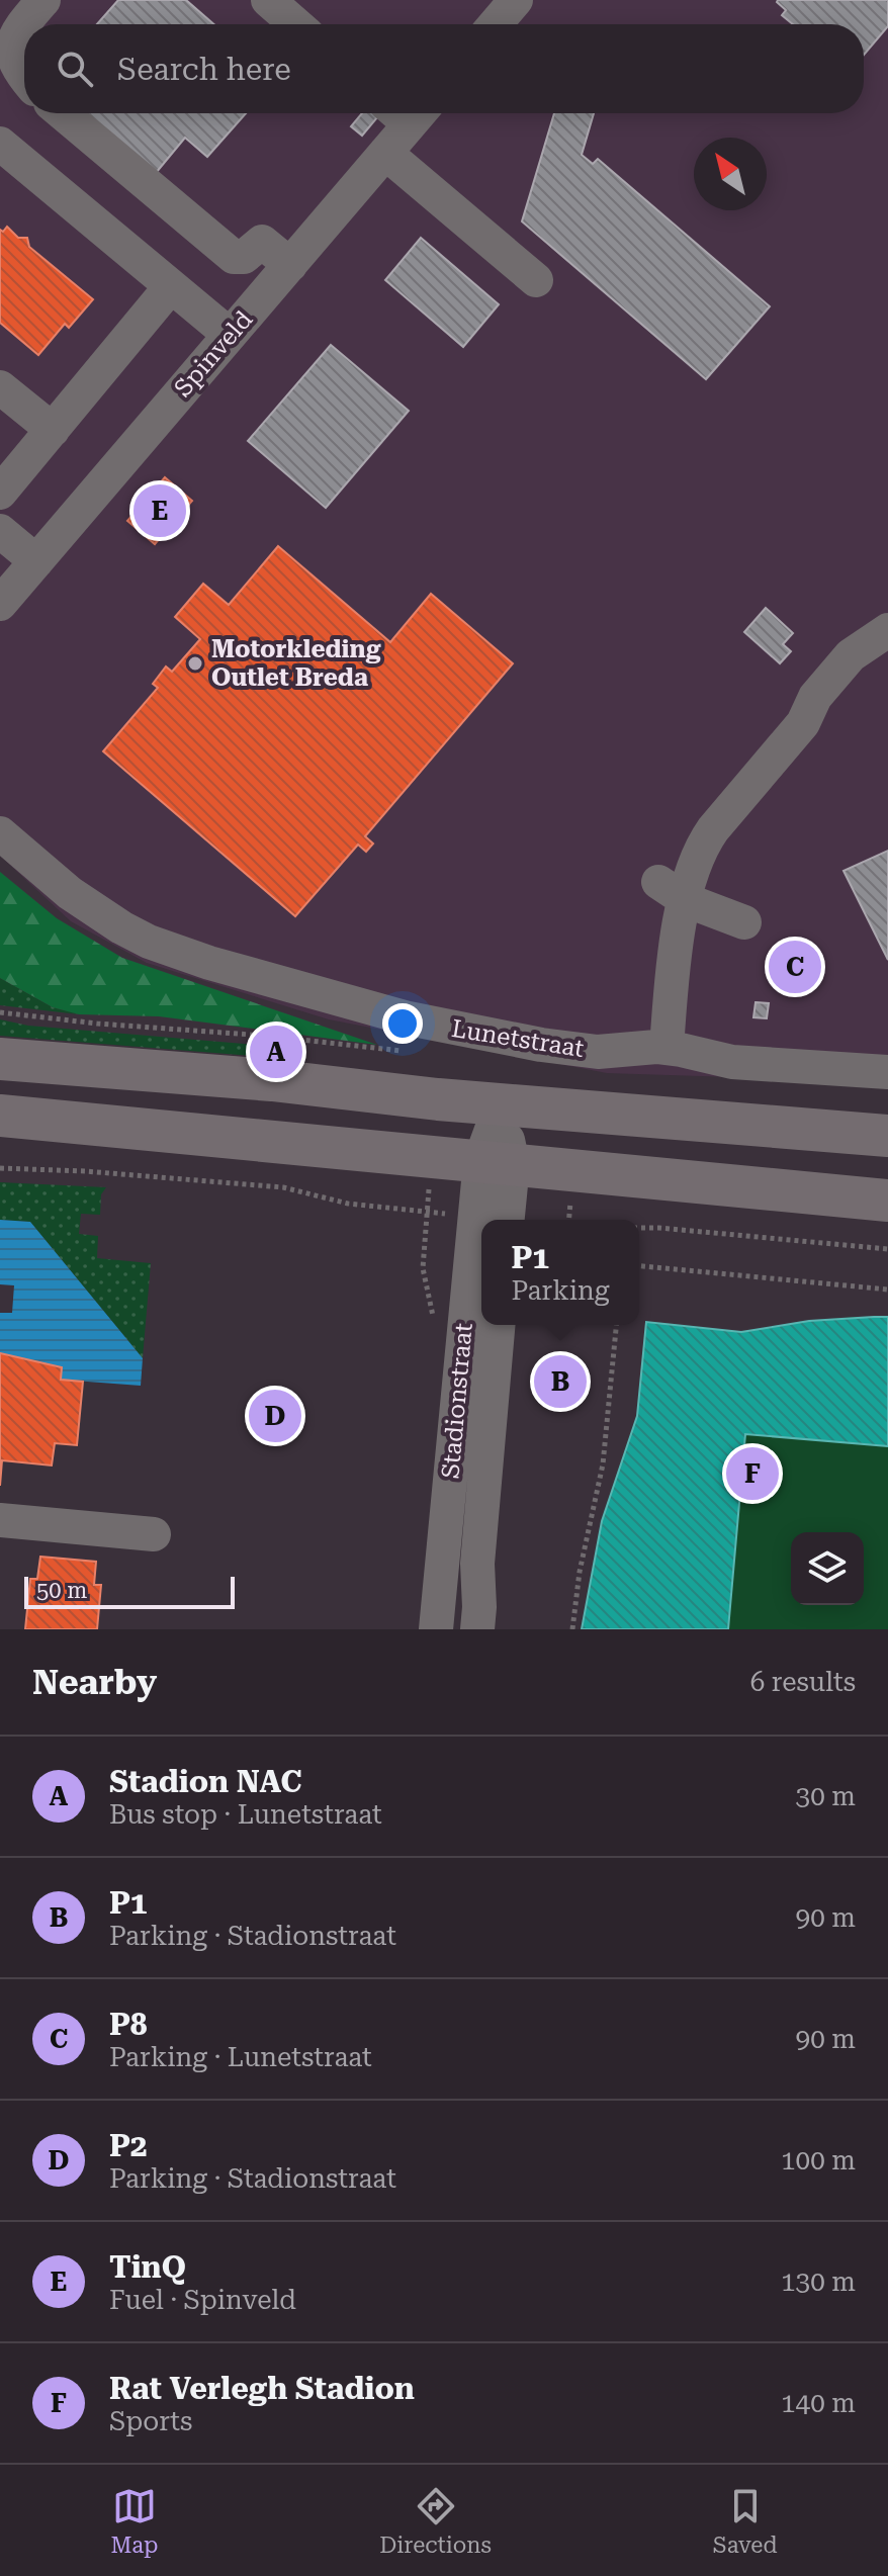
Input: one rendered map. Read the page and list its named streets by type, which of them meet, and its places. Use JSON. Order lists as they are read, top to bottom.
{
  "streets": {
    "street": ["Spinveld", "Lunetstraat", "Stadionstraat"]
  },
  "places": ["Motorkleding Outlet Breda"],
  "scale_bar": "50 m",
  "north": "top left",
  "page": {
    "search": "Search here",
    "pins": [
      "E",
      "C",
      "A",
      "B",
      "D",
      "F"
    ],
    "popup": ["P1", "Parking"],
    "scale": "50 m",
    "heading": ["Nearby", "6 results"],
    "list": [
      {
        "mark": "A",
        "name": "Stadion NAC",
        "note": "Bus stop · Lunetstraat",
        "value": "30 m"
      },
      {
        "mark": "B",
        "name": "P1",
        "note": "Parking · Stadionstraat",
        "value": "90 m"
      },
      {
        "mark": "C",
        "name": "P8",
        "note": "Parking · Lunetstraat",
        "value": "90 m"
      },
      {
        "mark": "D",
        "name": "P2",
        "note": "Parking · Stadionstraat",
        "value": "100 m"
      },
      {
        "mark": "E",
        "name": "TinQ",
        "note": "Fuel · Spinveld",
        "value": "130 m"
      },
      {
        "mark": "F",
        "name": "Rat Verlegh Stadion",
        "note": "Sports",
        "value": "140 m"
      }
    ],
    "nav": ["Map", "Directions", "Saved"]
  }
}
